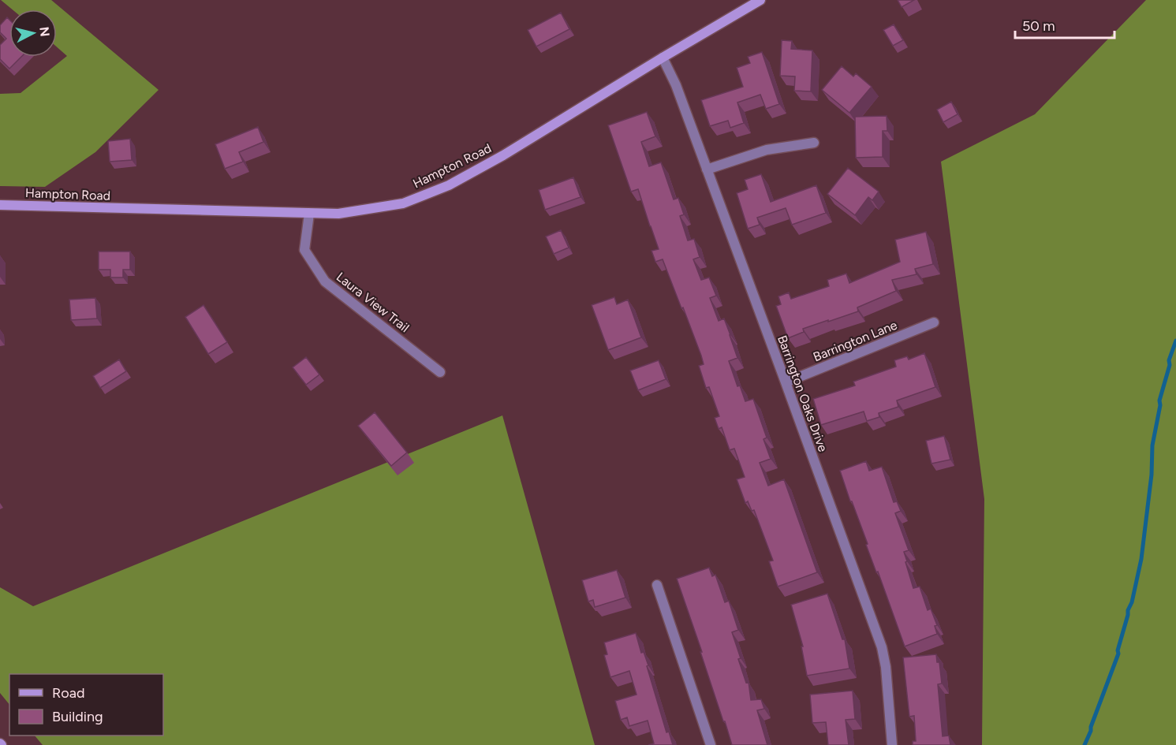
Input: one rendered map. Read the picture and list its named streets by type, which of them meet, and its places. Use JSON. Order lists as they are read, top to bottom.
{
  "streets": {
    "main road": ["Hampton Road"],
    "street": ["Laura View Trail", "Barrington Lane", "Barrington Oaks Drive"]
  },
  "crossings": [
    ["Hampton Road", "Laura View Trail"],
    ["Hampton Road", "Barrington Oaks Drive"],
    ["Barrington Lane", "Barrington Oaks Drive"]
  ],
  "legend": ["Road", "Building"],
  "scale_bar": "50 m",
  "north": "right"
}
